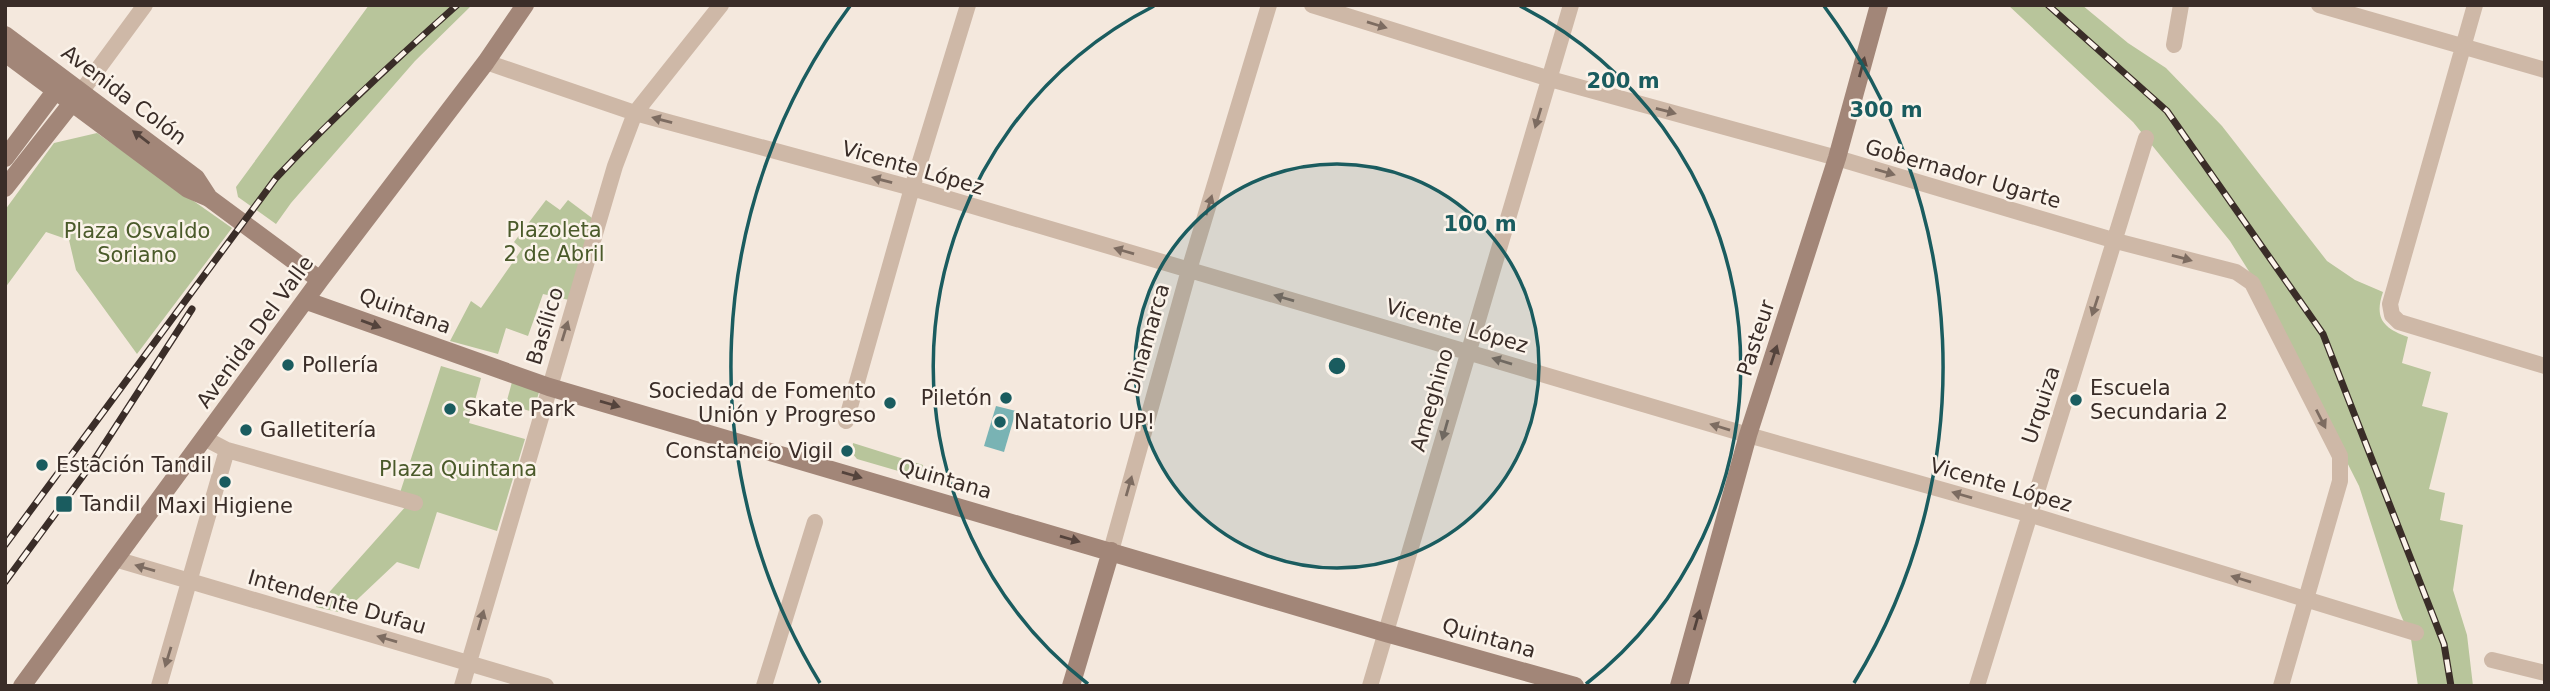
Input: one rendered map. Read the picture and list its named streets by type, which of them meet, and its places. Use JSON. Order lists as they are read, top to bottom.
{
  "streets": {
    "street": [
      "Avenida Colón",
      "Vicente López",
      "Gobernador Ugarte",
      "Quintana",
      "Basílico",
      "Avenida Del Valle",
      "Pasteur",
      "Dinamarca",
      "Ameghino",
      "Urquiza",
      "Intendente Dufau"
    ]
  },
  "crossings": [
    ["Avenida Colón", "Avenida Del Valle"],
    ["Vicente López", "Gobernador Ugarte"],
    ["Vicente López", "Basílico"],
    ["Vicente López", "Avenida Del Valle"],
    ["Vicente López", "Pasteur"],
    ["Vicente López", "Dinamarca"],
    ["Vicente López", "Ameghino"],
    ["Vicente López", "Urquiza"],
    ["Gobernador Ugarte", "Pasteur"],
    ["Gobernador Ugarte", "Ameghino"],
    ["Gobernador Ugarte", "Urquiza"],
    ["Quintana", "Basílico"],
    ["Quintana", "Avenida Del Valle"],
    ["Quintana", "Dinamarca"],
    ["Quintana", "Ameghino"],
    ["Basílico", "Intendente Dufau"],
    ["Avenida Del Valle", "Intendente Dufau"]
  ],
  "one_way": [
    "Vicente López",
    "Gobernador Ugarte",
    "Quintana",
    "Basílico",
    "Pasteur",
    "Dinamarca",
    "Ameghino",
    "Urquiza"
  ],
  "parks": ["Plazoleta 2 de Abril", "Plaza Osvaldo Soriano", "Plaza Quintana"],
  "places": {
    "other": [
      "Pollería",
      "Piletón",
      "Escuela Secundaria 2",
      "Sociedad de Fomento Unión y Progreso",
      "Skate Park",
      "Natatorio UP!",
      "Galletitería",
      "Constancio Vigil",
      "Estación Tandil",
      "Maxi Higiene"
    ],
    "transit": ["Tandil"]
  },
  "rings": ["200 m", "300 m", "100 m"]
}
